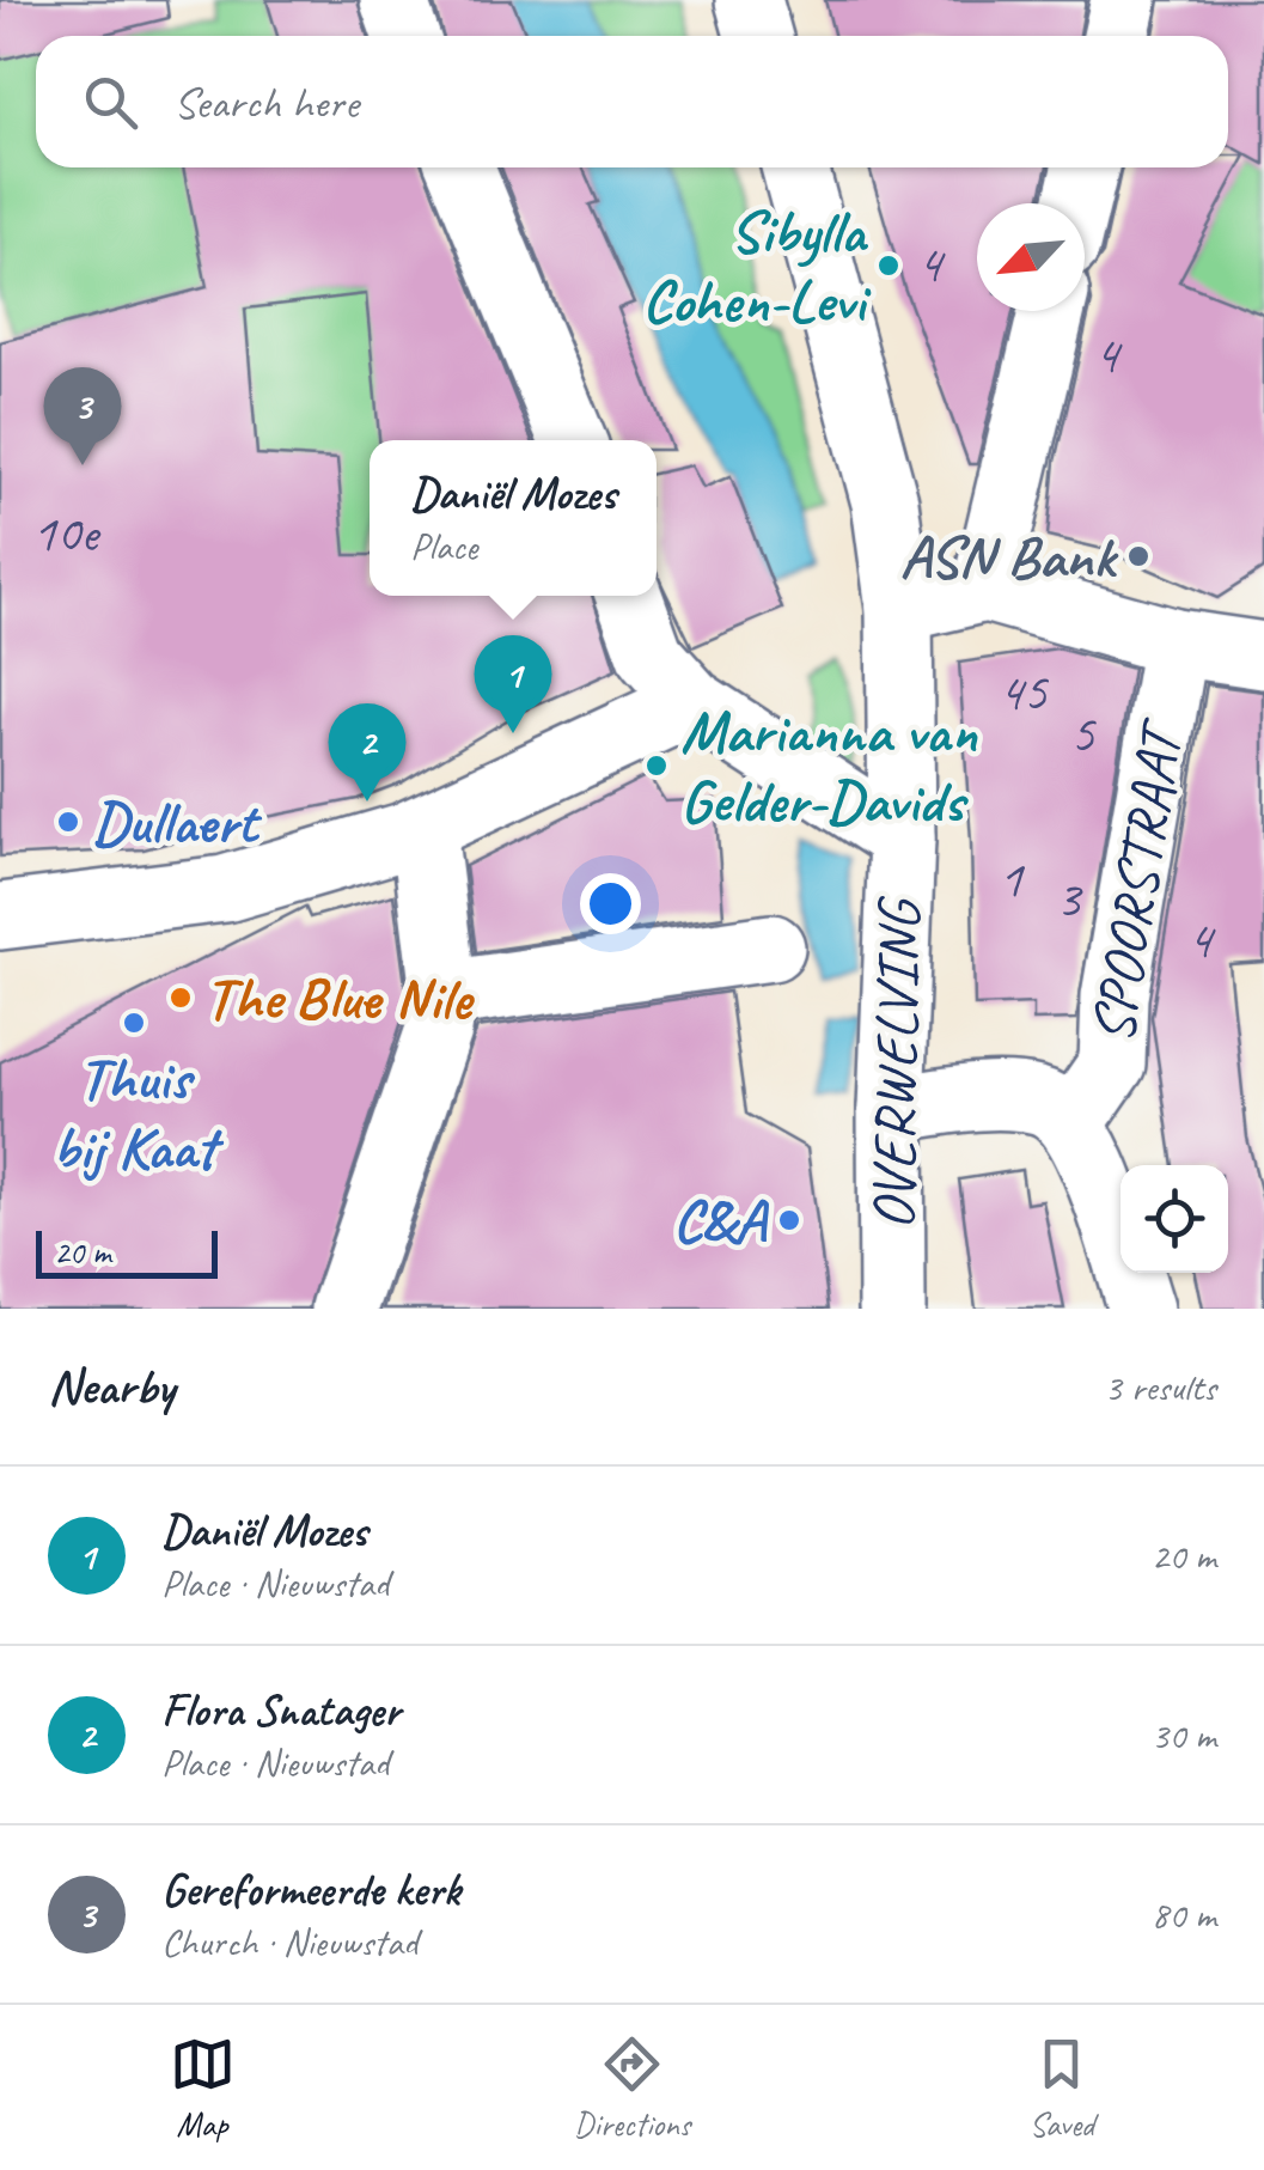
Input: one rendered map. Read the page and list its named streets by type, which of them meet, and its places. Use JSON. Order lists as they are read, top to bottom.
{
  "streets": {
    "street": ["SPOORSTRAAT", "OVERWELVING"]
  },
  "places": [
    "Sibylla Cohen-Levi",
    "ASN Bank",
    "Marianna van Gelder-Davids",
    "Dullaert",
    "The Blue Nile",
    "Thuis bij Kaat",
    "C&A"
  ],
  "house_numbers": [
    "4",
    "4",
    "10e",
    "45",
    "5",
    "1",
    "3",
    "4"
  ],
  "scale_bar": "20 m",
  "north": "bottom left",
  "page": {
    "search": "Search here",
    "pins": ["3", "1", "2"],
    "popup": ["Daniël Mozes", "Place"],
    "scale": "20 m",
    "heading": ["Nearby", "3 results"],
    "list": [
      {
        "mark": "1",
        "name": "Daniël Mozes",
        "note": "Place · Nieuwstad",
        "value": "20 m"
      },
      {
        "mark": "2",
        "name": "Flora Snatager",
        "note": "Place · Nieuwstad",
        "value": "30 m"
      },
      {
        "mark": "3",
        "name": "Gereformeerde kerk",
        "note": "Church · Nieuwstad",
        "value": "80 m"
      }
    ],
    "nav": ["Map", "Directions", "Saved"]
  }
}
